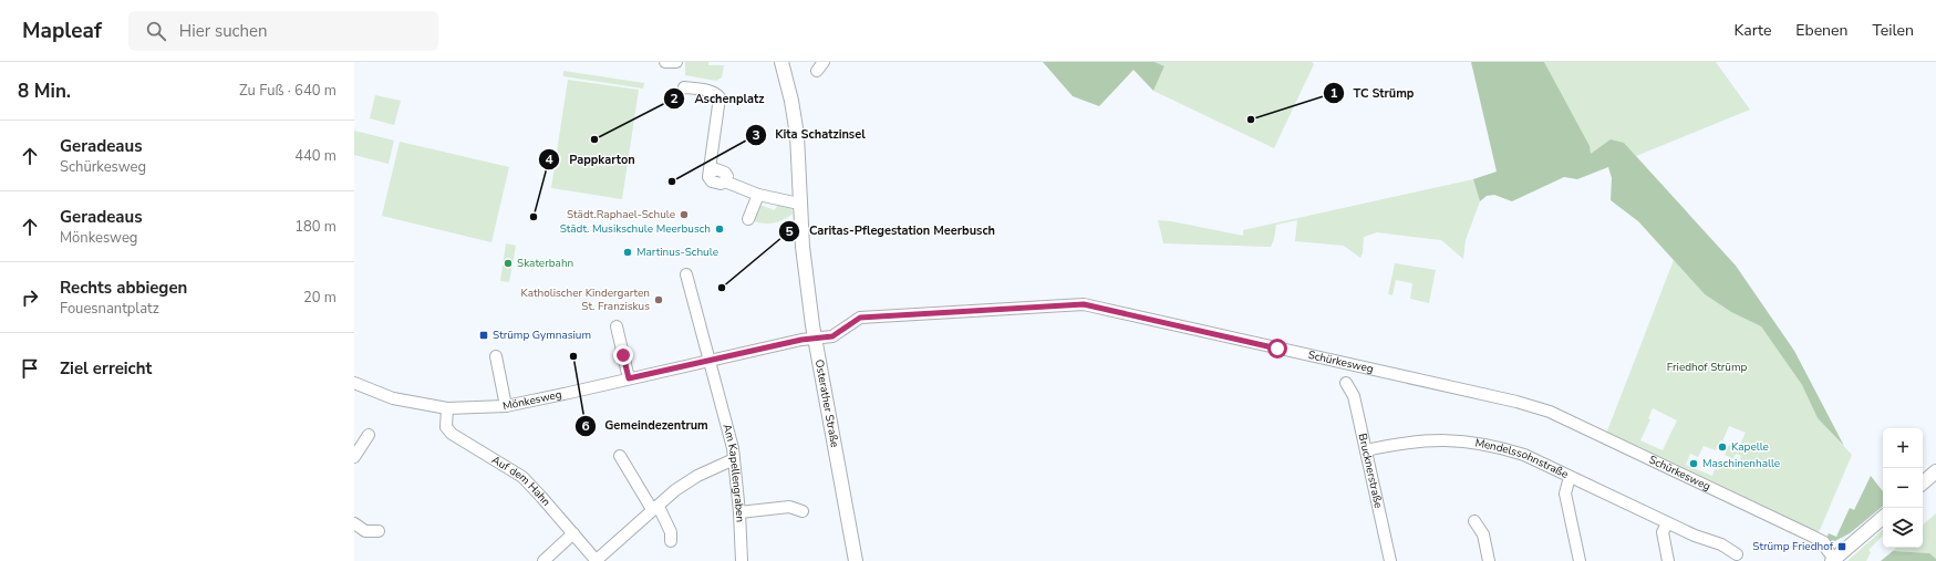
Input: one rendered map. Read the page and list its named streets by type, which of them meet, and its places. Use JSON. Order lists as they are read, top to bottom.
{
  "streets": {
    "main road": ["Osterather Straße"],
    "street": [
      "Schürkesweg",
      "Mönkesweg",
      "Mendelssohnstraße",
      "Brucknerstraße",
      "Am Kapellengraben",
      "Auf dem Hahn"
    ]
  },
  "crossings": [
    ["Schürkesweg", "Mönkesweg"],
    ["Schürkesweg", "Osterather Straße"],
    ["Mönkesweg", "Osterather Straße"],
    ["Mönkesweg", "Am Kapellengraben"],
    ["Mönkesweg", "Auf dem Hahn"],
    ["Mendelssohnstraße", "Brucknerstraße"]
  ],
  "parks": ["Friedhof Strümp"],
  "places": {
    "other": [
      "TC Strümp",
      "Aschenplatz",
      "Kita Schatzinsel",
      "Städt.Raphael-Schule",
      "Pappkarton",
      "Städt. Musikschule Meerbusch",
      "Martinus-Schule",
      "Skaterbahn",
      "Caritas-Pflegestation Meerbusch",
      "Katholischer Kindergarten St. Franziskus",
      "Gemeindezentrum",
      "Kapelle",
      "Maschinenhalle"
    ],
    "transit": ["Strümp Gymnasium", "Strümp Friedhof"]
  },
  "page": {
    "header": "Mapleaf",
    "search": "Hier suchen",
    "nav": ["Karte", "Ebenen", "Teilen"],
    "heading": ["8 Min.", "Zu Fuß · 640 m"],
    "list": [
      ["Geradeaus", "Schürkesweg", "440 m"],
      ["Geradeaus", "Mönkesweg", "180 m"],
      ["Rechts abbiegen", "Fouesnantplatz", "20 m"],
      "Ziel erreicht"
    ],
    "map_buttons": ["+", "−"]
  }
}
